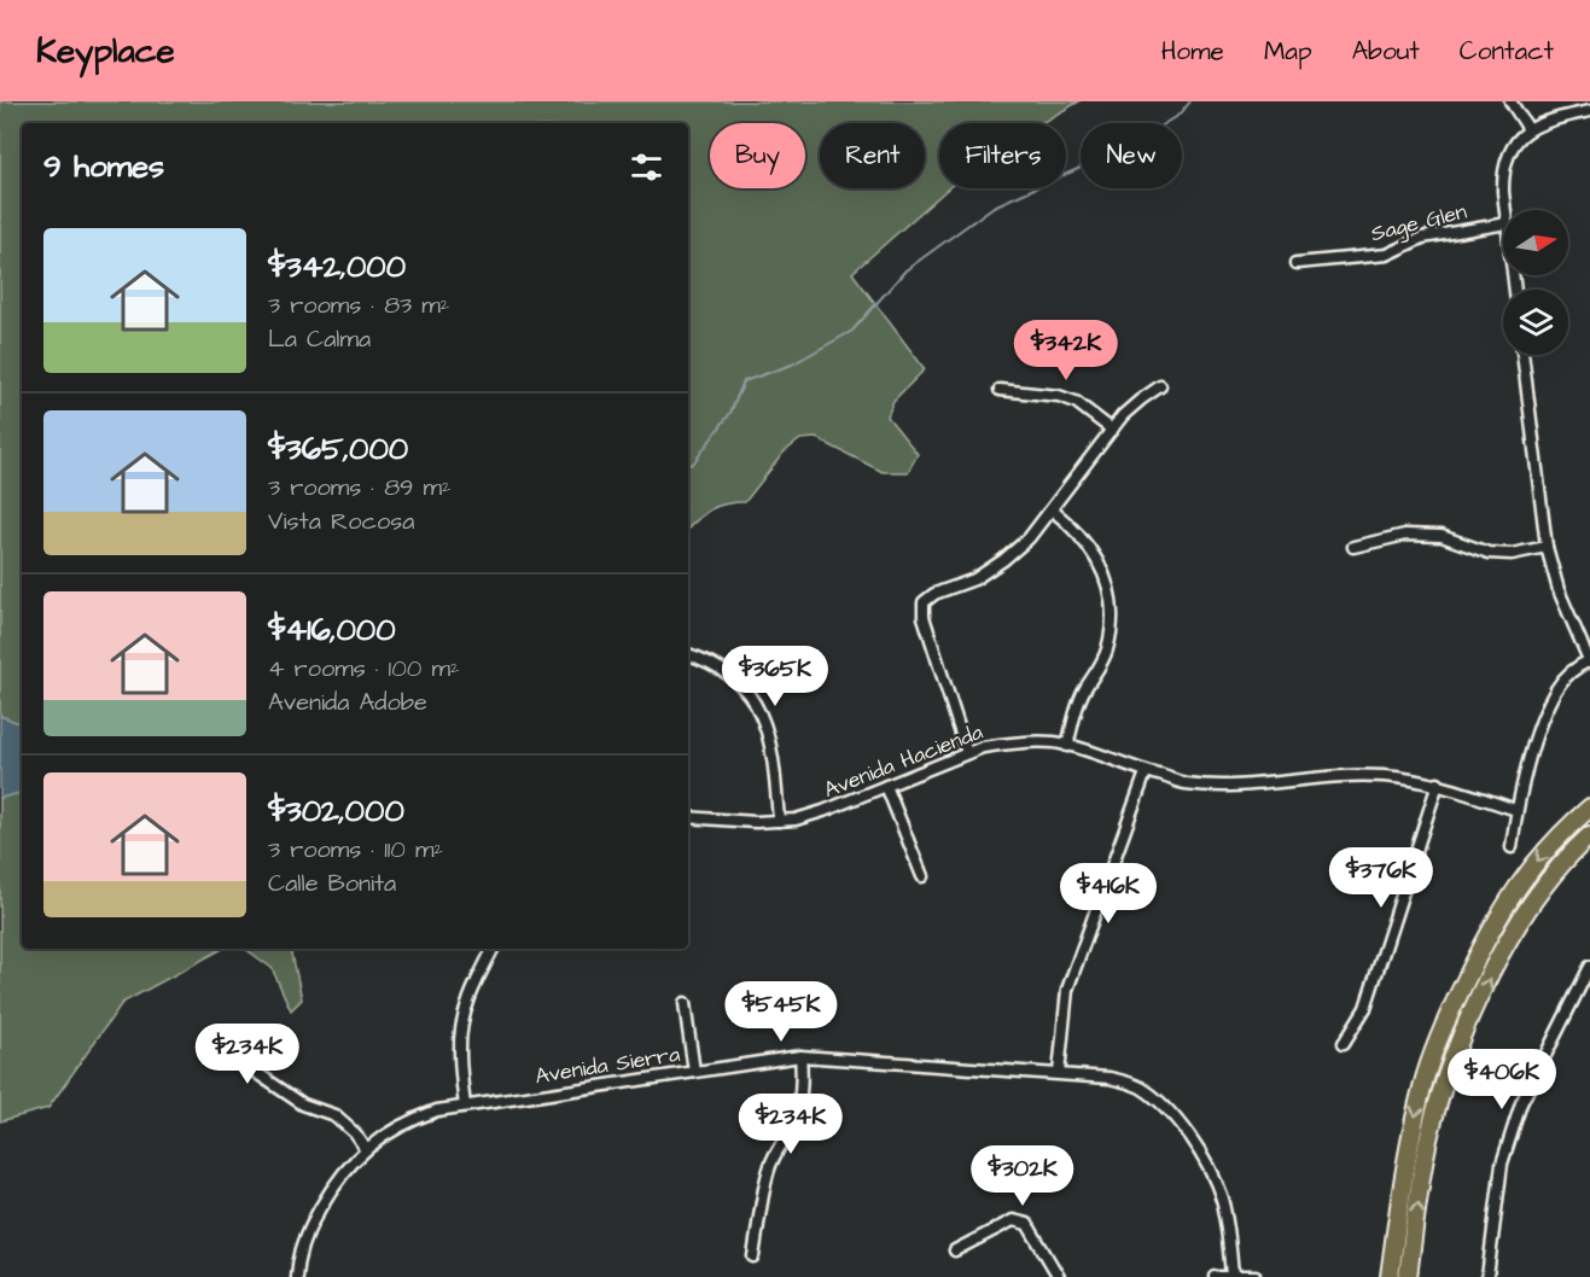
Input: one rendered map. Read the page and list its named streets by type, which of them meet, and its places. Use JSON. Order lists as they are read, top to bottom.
{
  "streets": {
    "street": ["Sage Glen", "Avenida Hacienda", "Avenida Sierra"]
  },
  "north": "right",
  "page": {
    "header": "Keyplace",
    "nav": [
      "Home",
      "Map",
      "About",
      "Contact"
    ],
    "chip": [
      "Buy",
      "Rent",
      "Filters",
      "New"
    ],
    "heading": "9 homes",
    "list": [
      {
        "name": "$342,000",
        "note": "3 rooms · 83 m² · La Calma"
      },
      {
        "name": "$365,000",
        "note": "3 rooms · 89 m² · Vista Rocosa"
      },
      {
        "name": "$416,000",
        "note": "4 rooms · 100 m² · Avenida Adobe"
      },
      {
        "name": "$302,000",
        "note": "3 rooms · 110 m² · Calle Bonita"
      }
    ],
    "price": [
      "$342K",
      "$365K",
      "$376K",
      "$416K",
      "$545K",
      "$234K",
      "$406K",
      "$234K",
      "$302K"
    ]
  }
}
